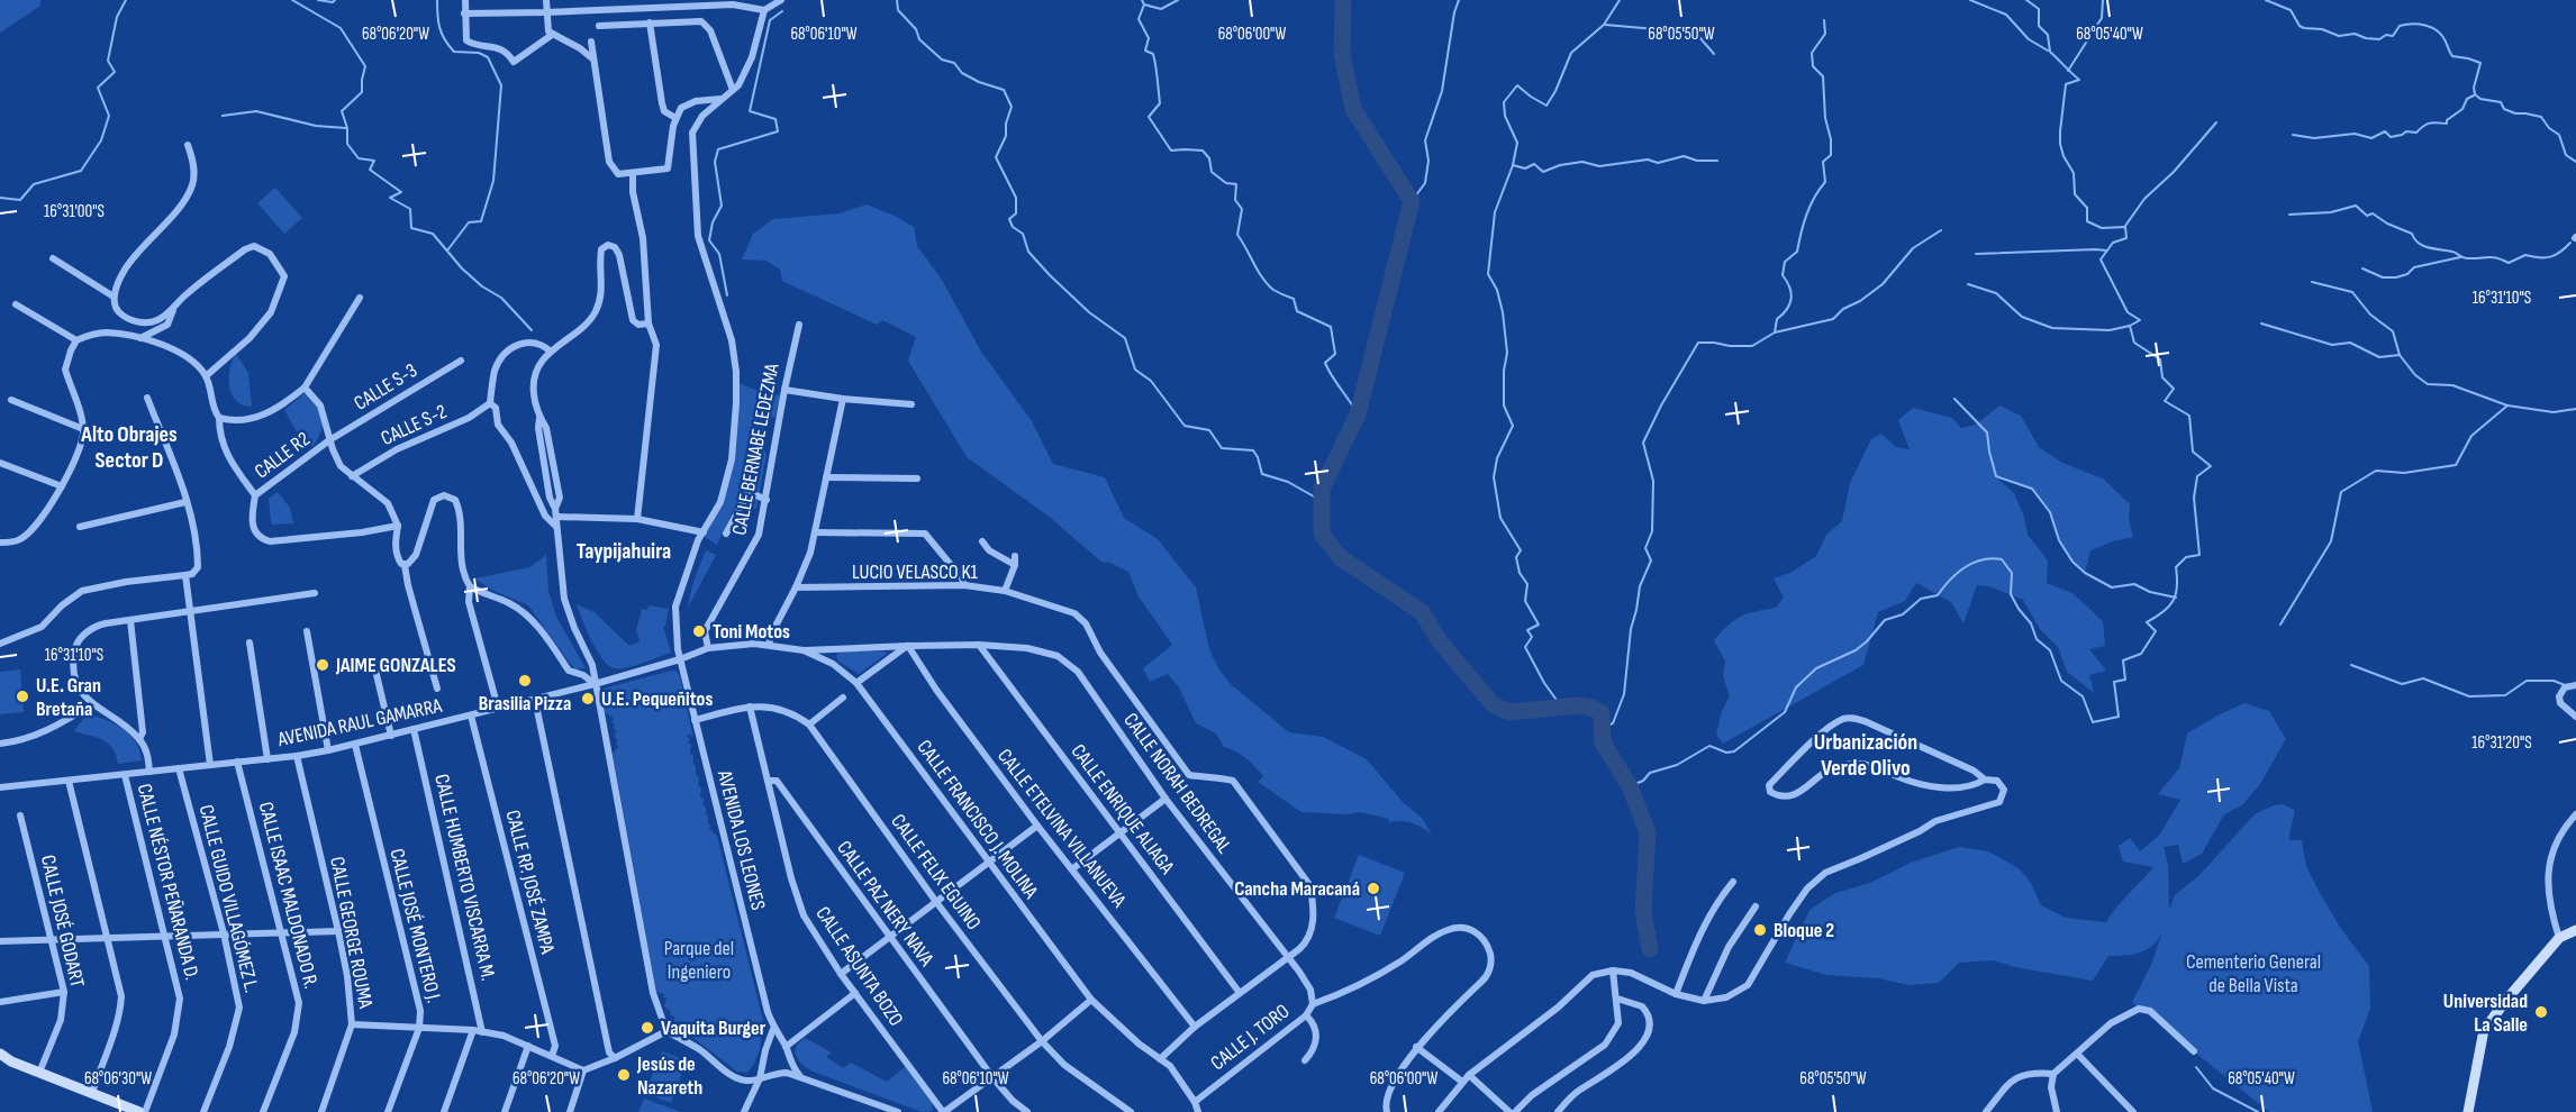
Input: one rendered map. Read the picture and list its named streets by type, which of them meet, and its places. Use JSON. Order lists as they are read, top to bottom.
{
  "streets": {
    "street": [
      "CALLE S-3",
      "CALLE S-2",
      "CALLE BERNABE LEDEZMA",
      "CALLE R2",
      "LUCIO VELASCO K1",
      "AVENIDA RAUL GAMARRA",
      "CALLE NORAH BEDREGAL",
      "CALLE ENRIQUE ALIAGA",
      "CALLE FRANCISCO J. MOLINA",
      "CALLE ETELVINA VILLANUEVA",
      "AVENIDA LOS LEONES",
      "CALLE FELIX EGUINO",
      "CALLE HUMBERTO VISCARRA M.",
      "CALLE NÉSTOR PEÑARANDA D.",
      "CALLE RP. JOSÉ ZAMPA",
      "CALLE ISAAC MALDONADO R.",
      "CALLE GUIDO VILLAGÓMEZ L.",
      "CALLE PAZ NERY NAVA",
      "CALLE JOSÉ GODART",
      "CALLE JOSÉ MONTERO J.",
      "CALLE GEORGE ROUMA",
      "CALLE ASUNTA BOZO",
      "CALLE J. TORO"
    ]
  },
  "crossings": [
    ["CALLE S-3", "CALLE R2"],
    ["CALLE BERNABE LEDEZMA", "CALLE FRANCISCO J. MOLINA"],
    ["LUCIO VELASCO K1", "CALLE NORAH BEDREGAL"],
    ["LUCIO VELASCO K1", "CALLE J. TORO"],
    ["AVENIDA RAUL GAMARRA", "CALLE FRANCISCO J. MOLINA"],
    ["AVENIDA RAUL GAMARRA", "AVENIDA LOS LEONES"],
    ["AVENIDA RAUL GAMARRA", "CALLE HUMBERTO VISCARRA M."],
    ["AVENIDA RAUL GAMARRA", "CALLE NÉSTOR PEÑARANDA D."],
    ["AVENIDA RAUL GAMARRA", "CALLE RP. JOSÉ ZAMPA"],
    ["AVENIDA RAUL GAMARRA", "CALLE ISAAC MALDONADO R."],
    ["AVENIDA RAUL GAMARRA", "CALLE GUIDO VILLAGÓMEZ L."],
    ["AVENIDA RAUL GAMARRA", "CALLE JOSÉ MONTERO J."],
    ["AVENIDA RAUL GAMARRA", "CALLE GEORGE ROUMA"],
    ["CALLE NORAH BEDREGAL", "CALLE ENRIQUE ALIAGA"],
    ["CALLE NORAH BEDREGAL", "CALLE FRANCISCO J. MOLINA"],
    ["CALLE NORAH BEDREGAL", "CALLE ETELVINA VILLANUEVA"],
    ["CALLE NORAH BEDREGAL", "CALLE J. TORO"],
    ["CALLE FRANCISCO J. MOLINA", "AVENIDA LOS LEONES"],
    ["CALLE FRANCISCO J. MOLINA", "CALLE J. TORO"],
    ["AVENIDA LOS LEONES", "CALLE FELIX EGUINO"],
    ["CALLE FELIX EGUINO", "CALLE ASUNTA BOZO"],
    ["CALLE PAZ NERY NAVA", "CALLE ASUNTA BOZO"]
  ],
  "districts": ["Alto Obrajes Sector D", "Taypijahuira", "Urbanización Verde Olivo"],
  "parks": ["Parque del Ingeniero", "Cementerio General de Bella Vista"],
  "places": [
    "Toni Motos",
    "JAIME GONZALES",
    "Brasilia Pizza",
    "U.E. Gran Bretaña",
    "U.E. Pequeñitos",
    "Cancha Maracaná",
    "Bloque 2",
    "Universidad La Salle",
    "Vaquita Burger",
    "Jesús de Nazareth"
  ],
  "coordinates": [
    "68°06'20\"W",
    "68°06'10\"W",
    "68°06'00\"W",
    "68°05'50\"W",
    "68°05'40\"W",
    "16°31'00\"S",
    "16°31'10\"S",
    "16°31'20\"S",
    "68°06'30\"W"
  ]
}
